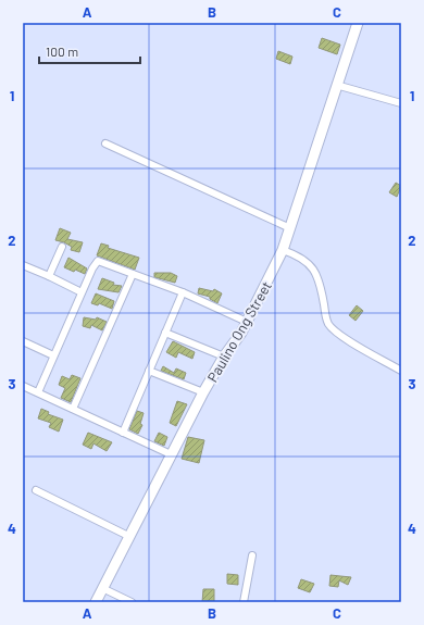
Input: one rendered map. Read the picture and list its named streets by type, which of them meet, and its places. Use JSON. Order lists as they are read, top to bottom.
{
  "streets": {
    "street": ["Paulino Ong Street"]
  },
  "scale_bar": "100 m",
  "grid": {
    "columns": ["A", "B", "C"],
    "rows": [
      "1",
      "2",
      "3",
      "4"
    ]
  }
}
